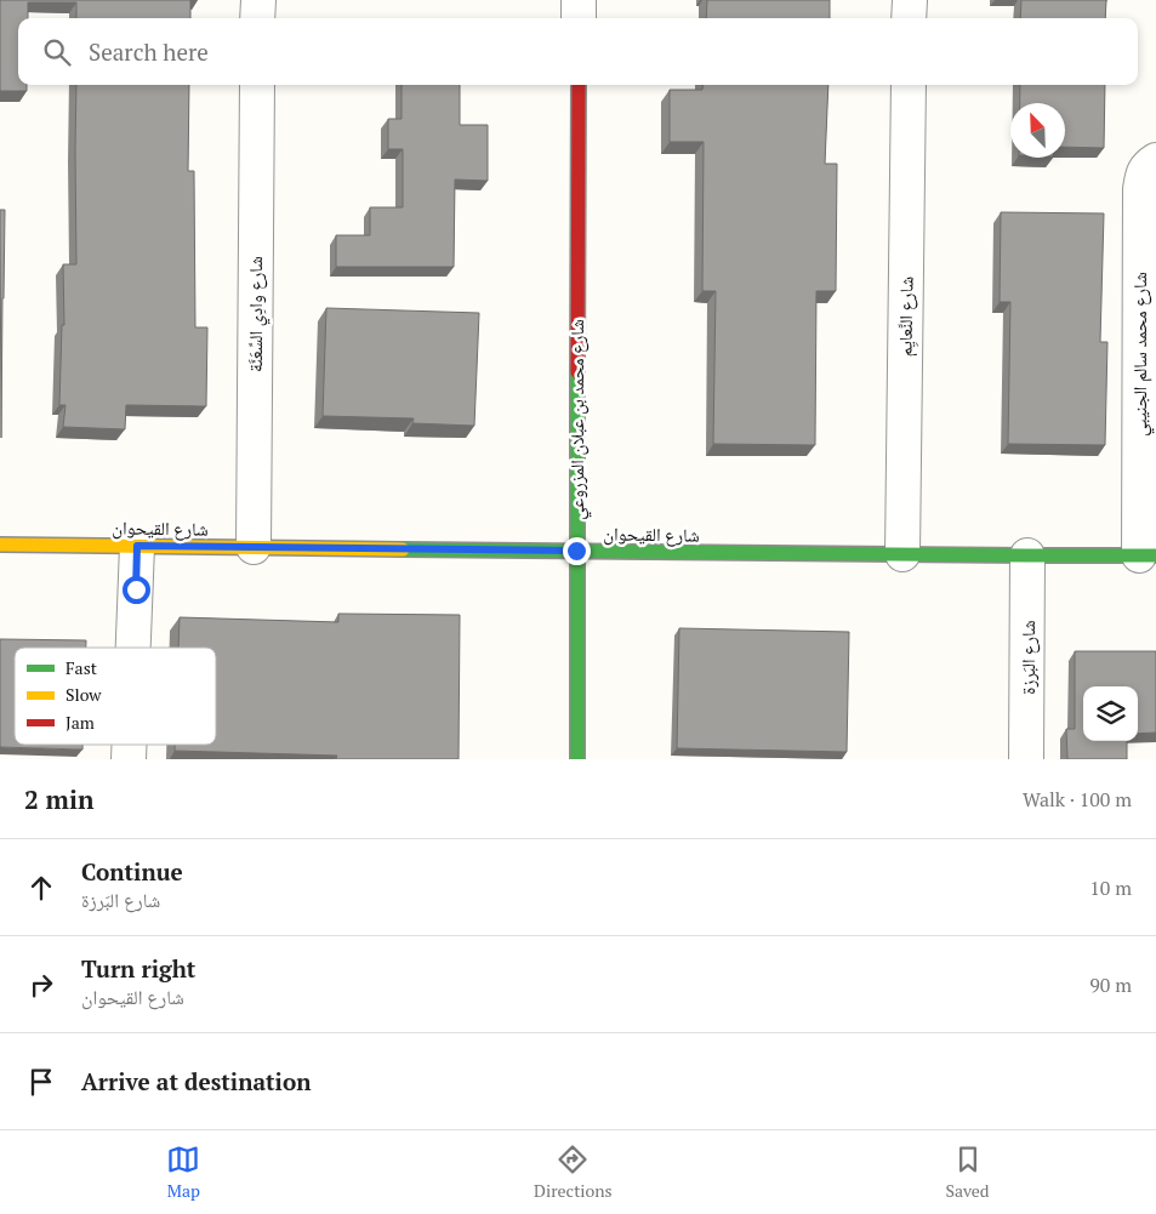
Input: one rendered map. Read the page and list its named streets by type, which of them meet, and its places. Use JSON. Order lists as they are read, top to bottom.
{
  "streets": {
    "street": [
      "شارع وادِي السِّعَنَّة",
      "شارع النَّعايِم",
      "شارع محمد سالم الجنيبي",
      "شارع محمد بن عبلان المزروعي",
      "شارع القيحوان",
      "شارع البَرزة"
    ]
  },
  "crossings": [
    ["شارع وادِي السِّعَنَّة", "شارع القيحوان"],
    ["شارع النَّعايِم", "شارع القيحوان"],
    ["شارع محمد سالم الجنيبي", "شارع القيحوان"],
    ["شارع محمد بن عبلان المزروعي", "شارع القيحوان"],
    ["شارع القيحوان", "شارع البَرزة"]
  ],
  "legend": ["Fast", "Slow", "Jam"],
  "north": "top left",
  "page": {
    "search": "Search here",
    "heading": ["2 min", "Walk · 100 m"],
    "list": [
      ["Continue", "شارع البَرزة", "10 m"],
      ["Turn right", "شارع القيحوان", "90 m"],
      "Arrive at destination"
    ],
    "nav": ["Map", "Directions", "Saved"]
  }
}
